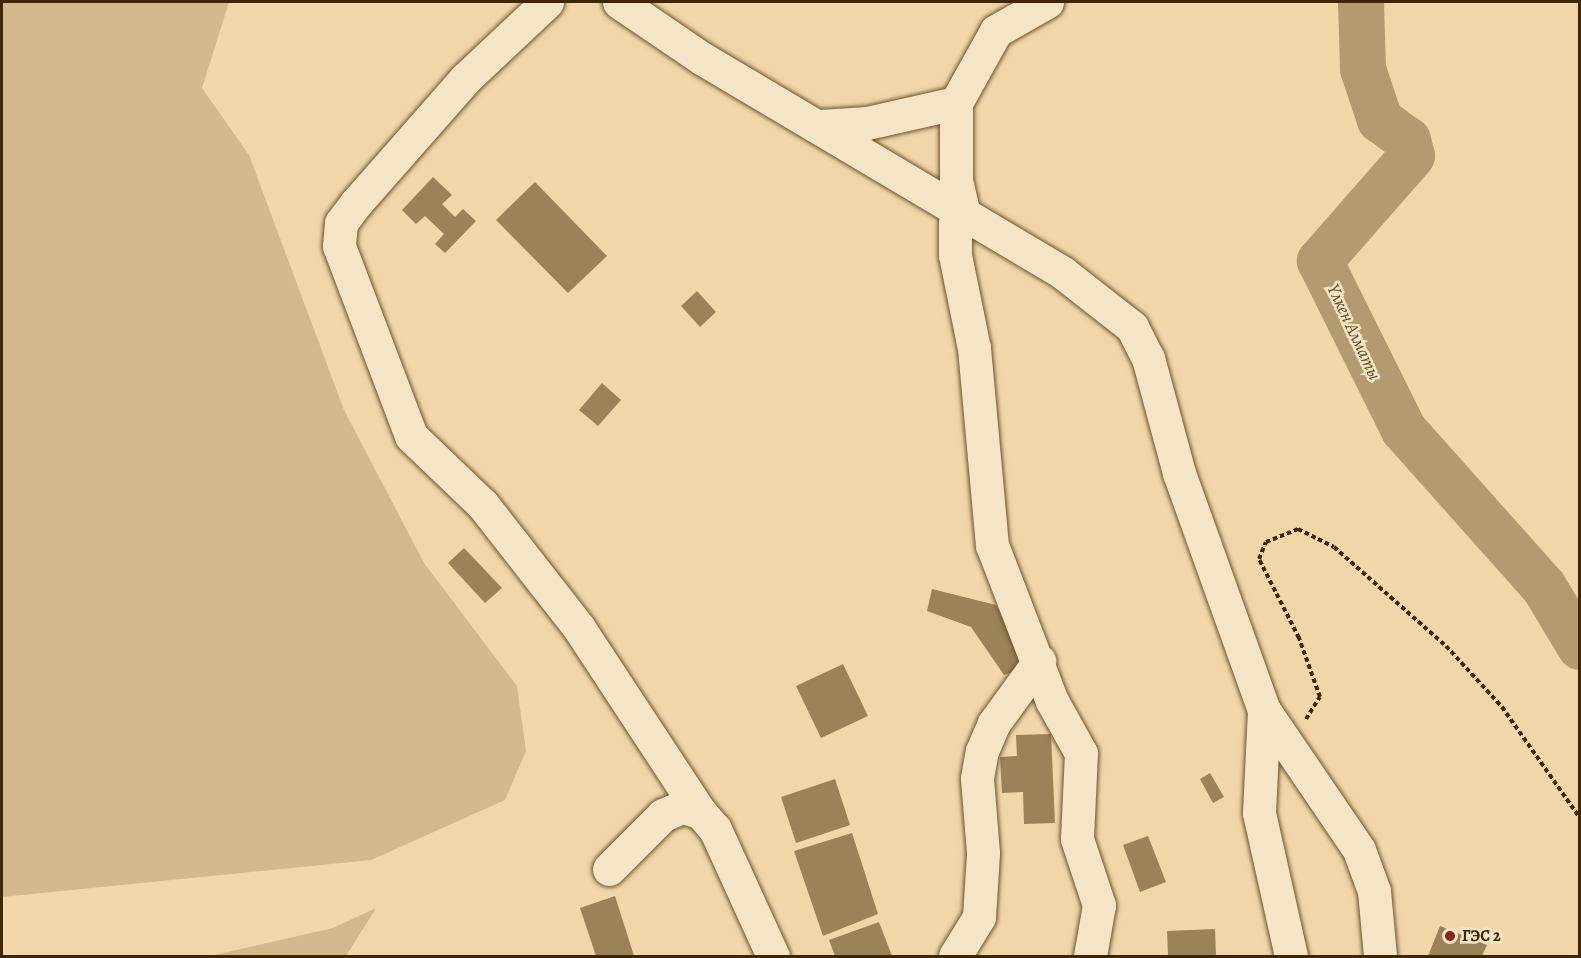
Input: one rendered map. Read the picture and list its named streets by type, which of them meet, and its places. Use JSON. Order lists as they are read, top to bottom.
{
  "water": ["Үлкен Алматы"],
  "places": ["ГЭС 2"]
}
